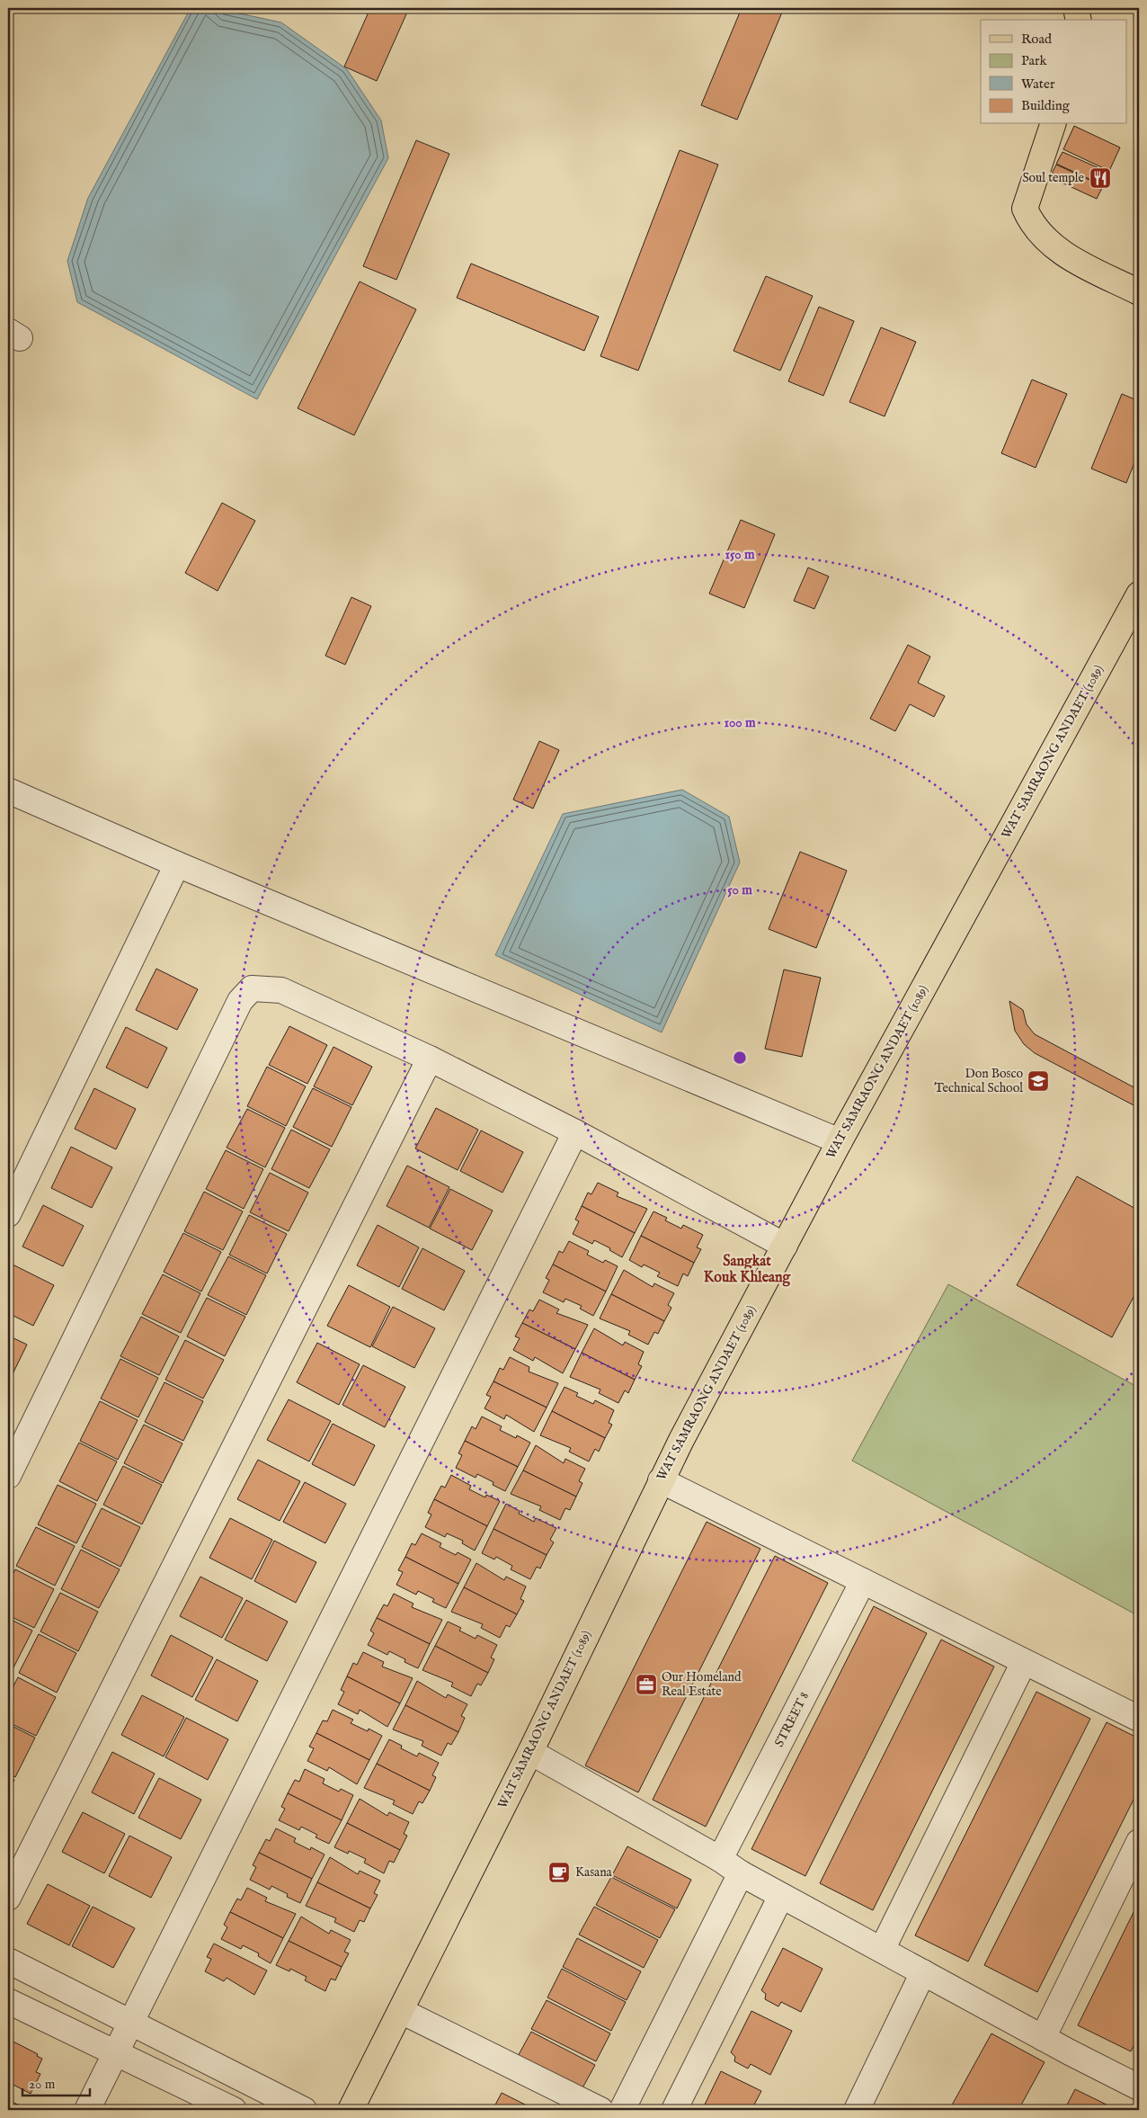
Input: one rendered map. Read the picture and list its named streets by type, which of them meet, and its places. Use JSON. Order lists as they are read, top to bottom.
{
  "streets": {
    "main road": ["WAT SAMRAONG ANDAET (1089)"],
    "street": ["STREET 8"]
  },
  "districts": ["Sangkat Kouk Khleang"],
  "places": {
    "restaurant": ["Soul temple"],
    "school or university": ["Don Bosco Technical School"],
    "office": ["Our Homeland Real Estate"],
    "cafe": ["Kasana"]
  },
  "legend": [
    "Road",
    "Park",
    "Water",
    "Building"
  ],
  "scale_bar": "20 m",
  "rings": ["150 m", "100 m", "50 m"]
}
